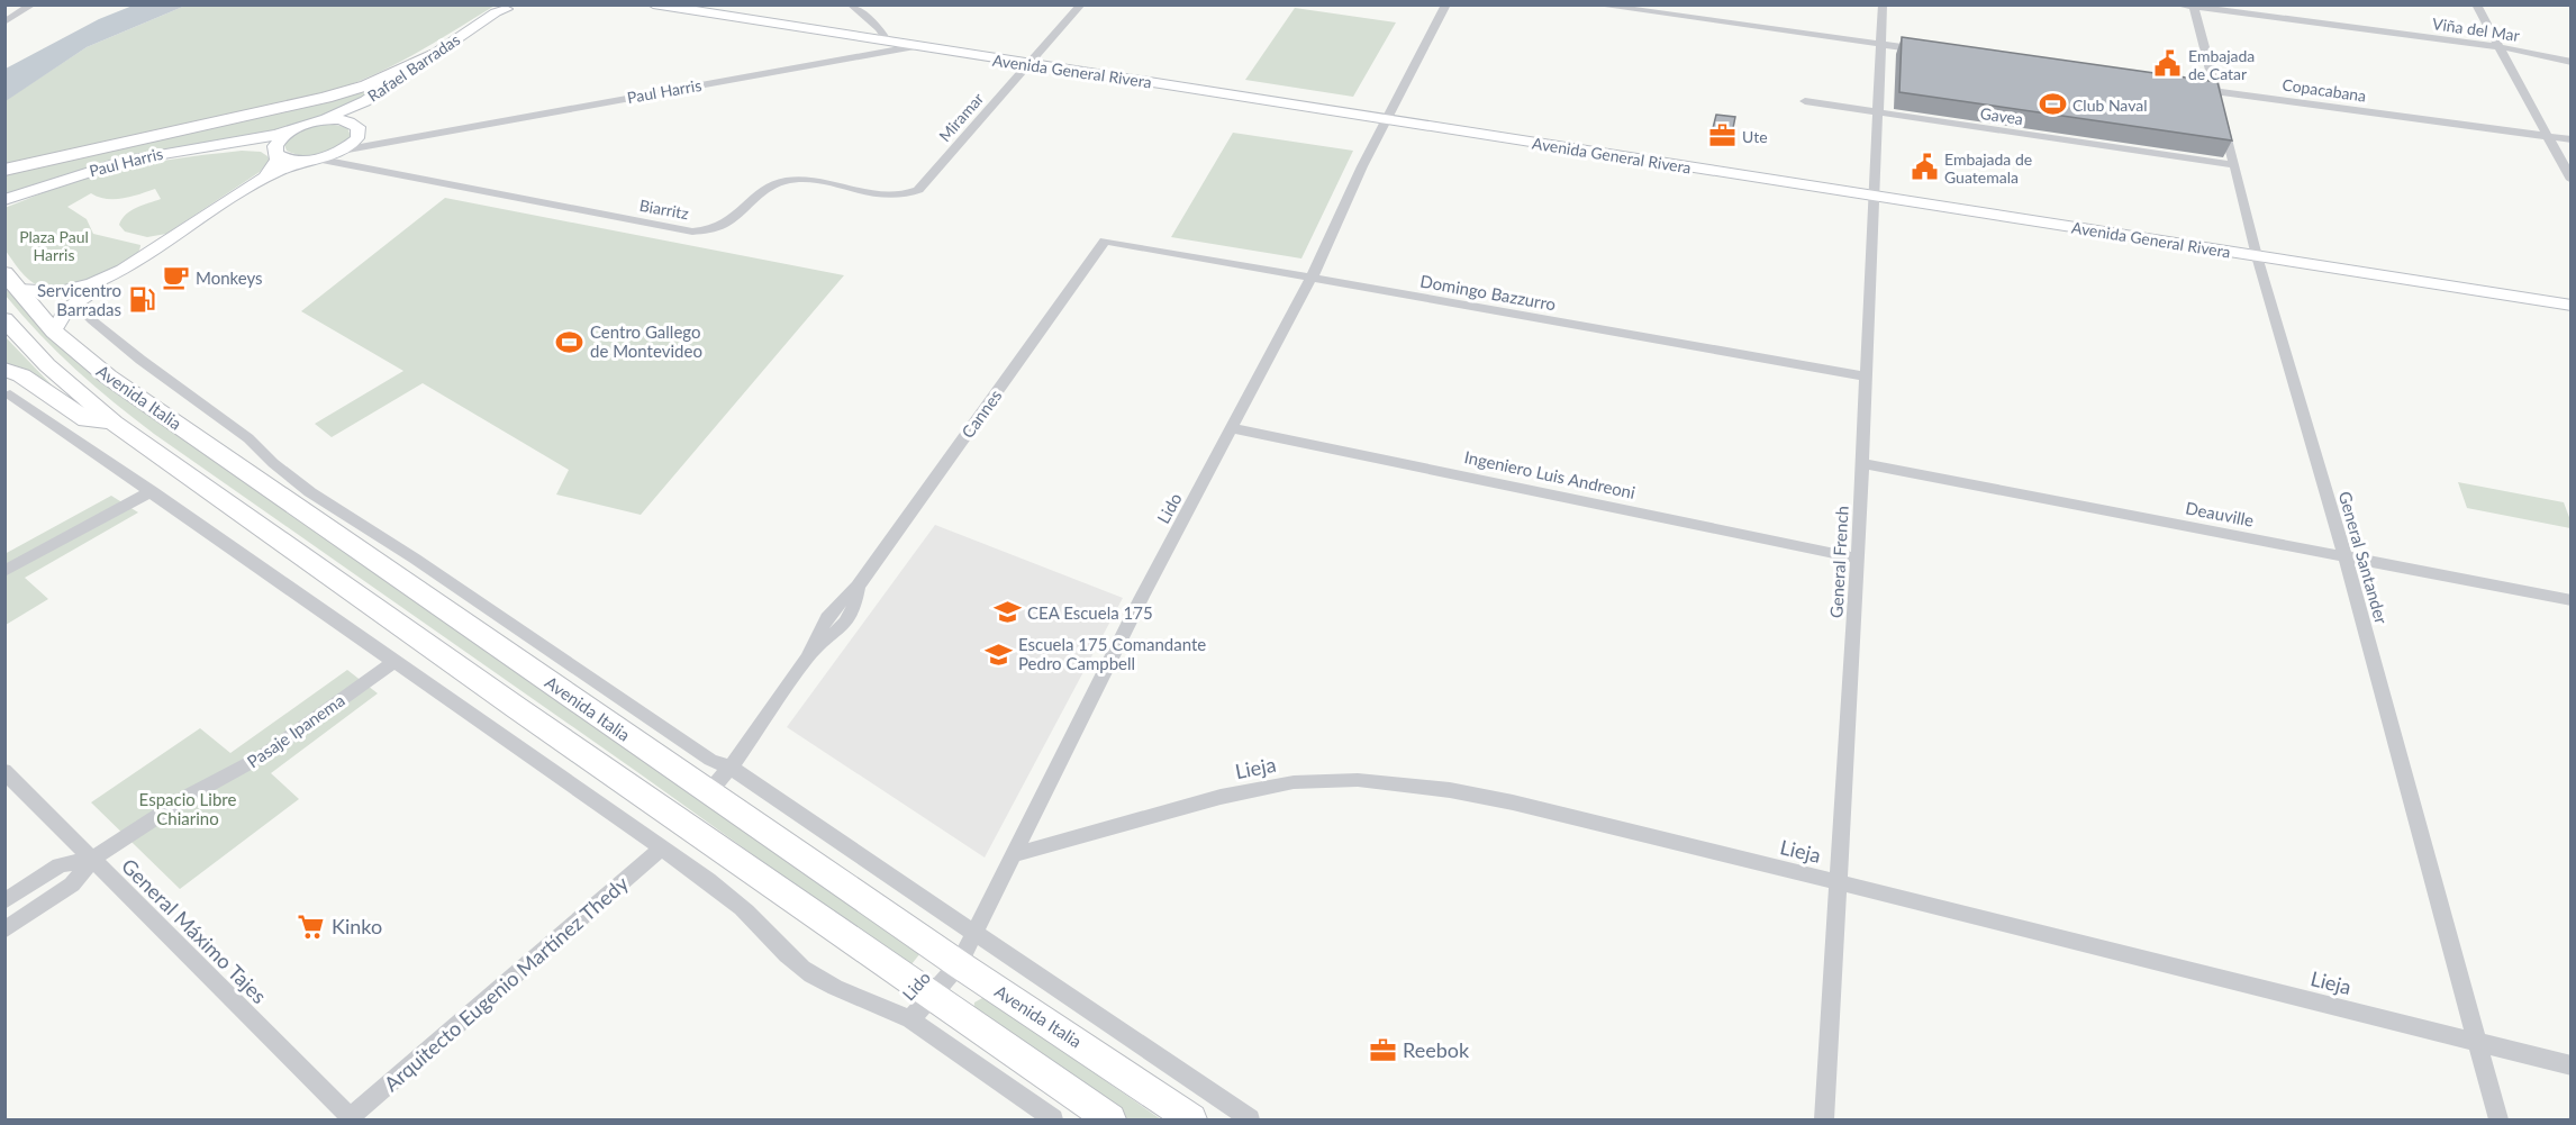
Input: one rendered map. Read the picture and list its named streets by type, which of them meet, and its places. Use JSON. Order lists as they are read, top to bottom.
{
  "streets": {
    "main road": [
      "Rafael Barradas",
      "Avenida General Rivera",
      "Paul Harris",
      "Avenida Italia"
    ],
    "street": [
      "Viña del Mar",
      "Copacabana",
      "Gavea",
      "Miramar",
      "Biarritz",
      "Domingo Bazzurro",
      "Cannes",
      "Ingeniero Luis Andreoni",
      "Lido",
      "Deauville",
      "General Santander",
      "General French",
      "Pasaje Ipanema",
      "Lieja",
      "General Máximo Tajes",
      "Arquitecto Eugenio Martínez Thedy"
    ]
  },
  "crossings": [
    ["Viña del Mar", "General Santander"],
    ["Rafael Barradas", "Paul Harris"],
    ["Rafael Barradas", "Biarritz"],
    ["Rafael Barradas", "Avenida Italia"],
    ["Avenida General Rivera", "Paul Harris"],
    ["Avenida General Rivera", "Miramar"],
    ["Avenida General Rivera", "Lido"],
    ["Avenida General Rivera", "General Santander"],
    ["Avenida General Rivera", "General French"],
    ["Copacabana", "General Santander"],
    ["Gavea", "General Santander"],
    ["Gavea", "General French"],
    ["Miramar", "Biarritz"],
    ["Domingo Bazzurro", "Cannes"],
    ["Domingo Bazzurro", "Lido"],
    ["Domingo Bazzurro", "General French"],
    ["Avenida Italia", "Cannes"],
    ["Avenida Italia", "Lido"],
    ["Ingeniero Luis Andreoni", "Lido"],
    ["Ingeniero Luis Andreoni", "General French"],
    ["Lido", "Lieja"],
    ["Deauville", "General Santander"],
    ["Deauville", "General French"],
    ["General Santander", "Lieja"],
    ["General French", "Lieja"],
    ["Pasaje Ipanema", "General Máximo Tajes"],
    ["General Máximo Tajes", "Arquitecto Eugenio Martínez Thedy"]
  ],
  "parks": ["Plaza Paul Harris", "Espacio Libre Chiarino"],
  "places": {
    "public building": ["Embajada de Catar", "Embajada de Guatemala"],
    "sports": ["Club Naval", "Centro Gallego de Montevideo"],
    "office": ["Ute", "Reebok"],
    "cafe": ["Monkeys"],
    "fuel station": ["Servicentro Barradas"],
    "school or university": ["CEA Escuela 175", "Escuela 175 Comandante Pedro Campbell"],
    "supermarket": ["Kinko"]
  }
}
